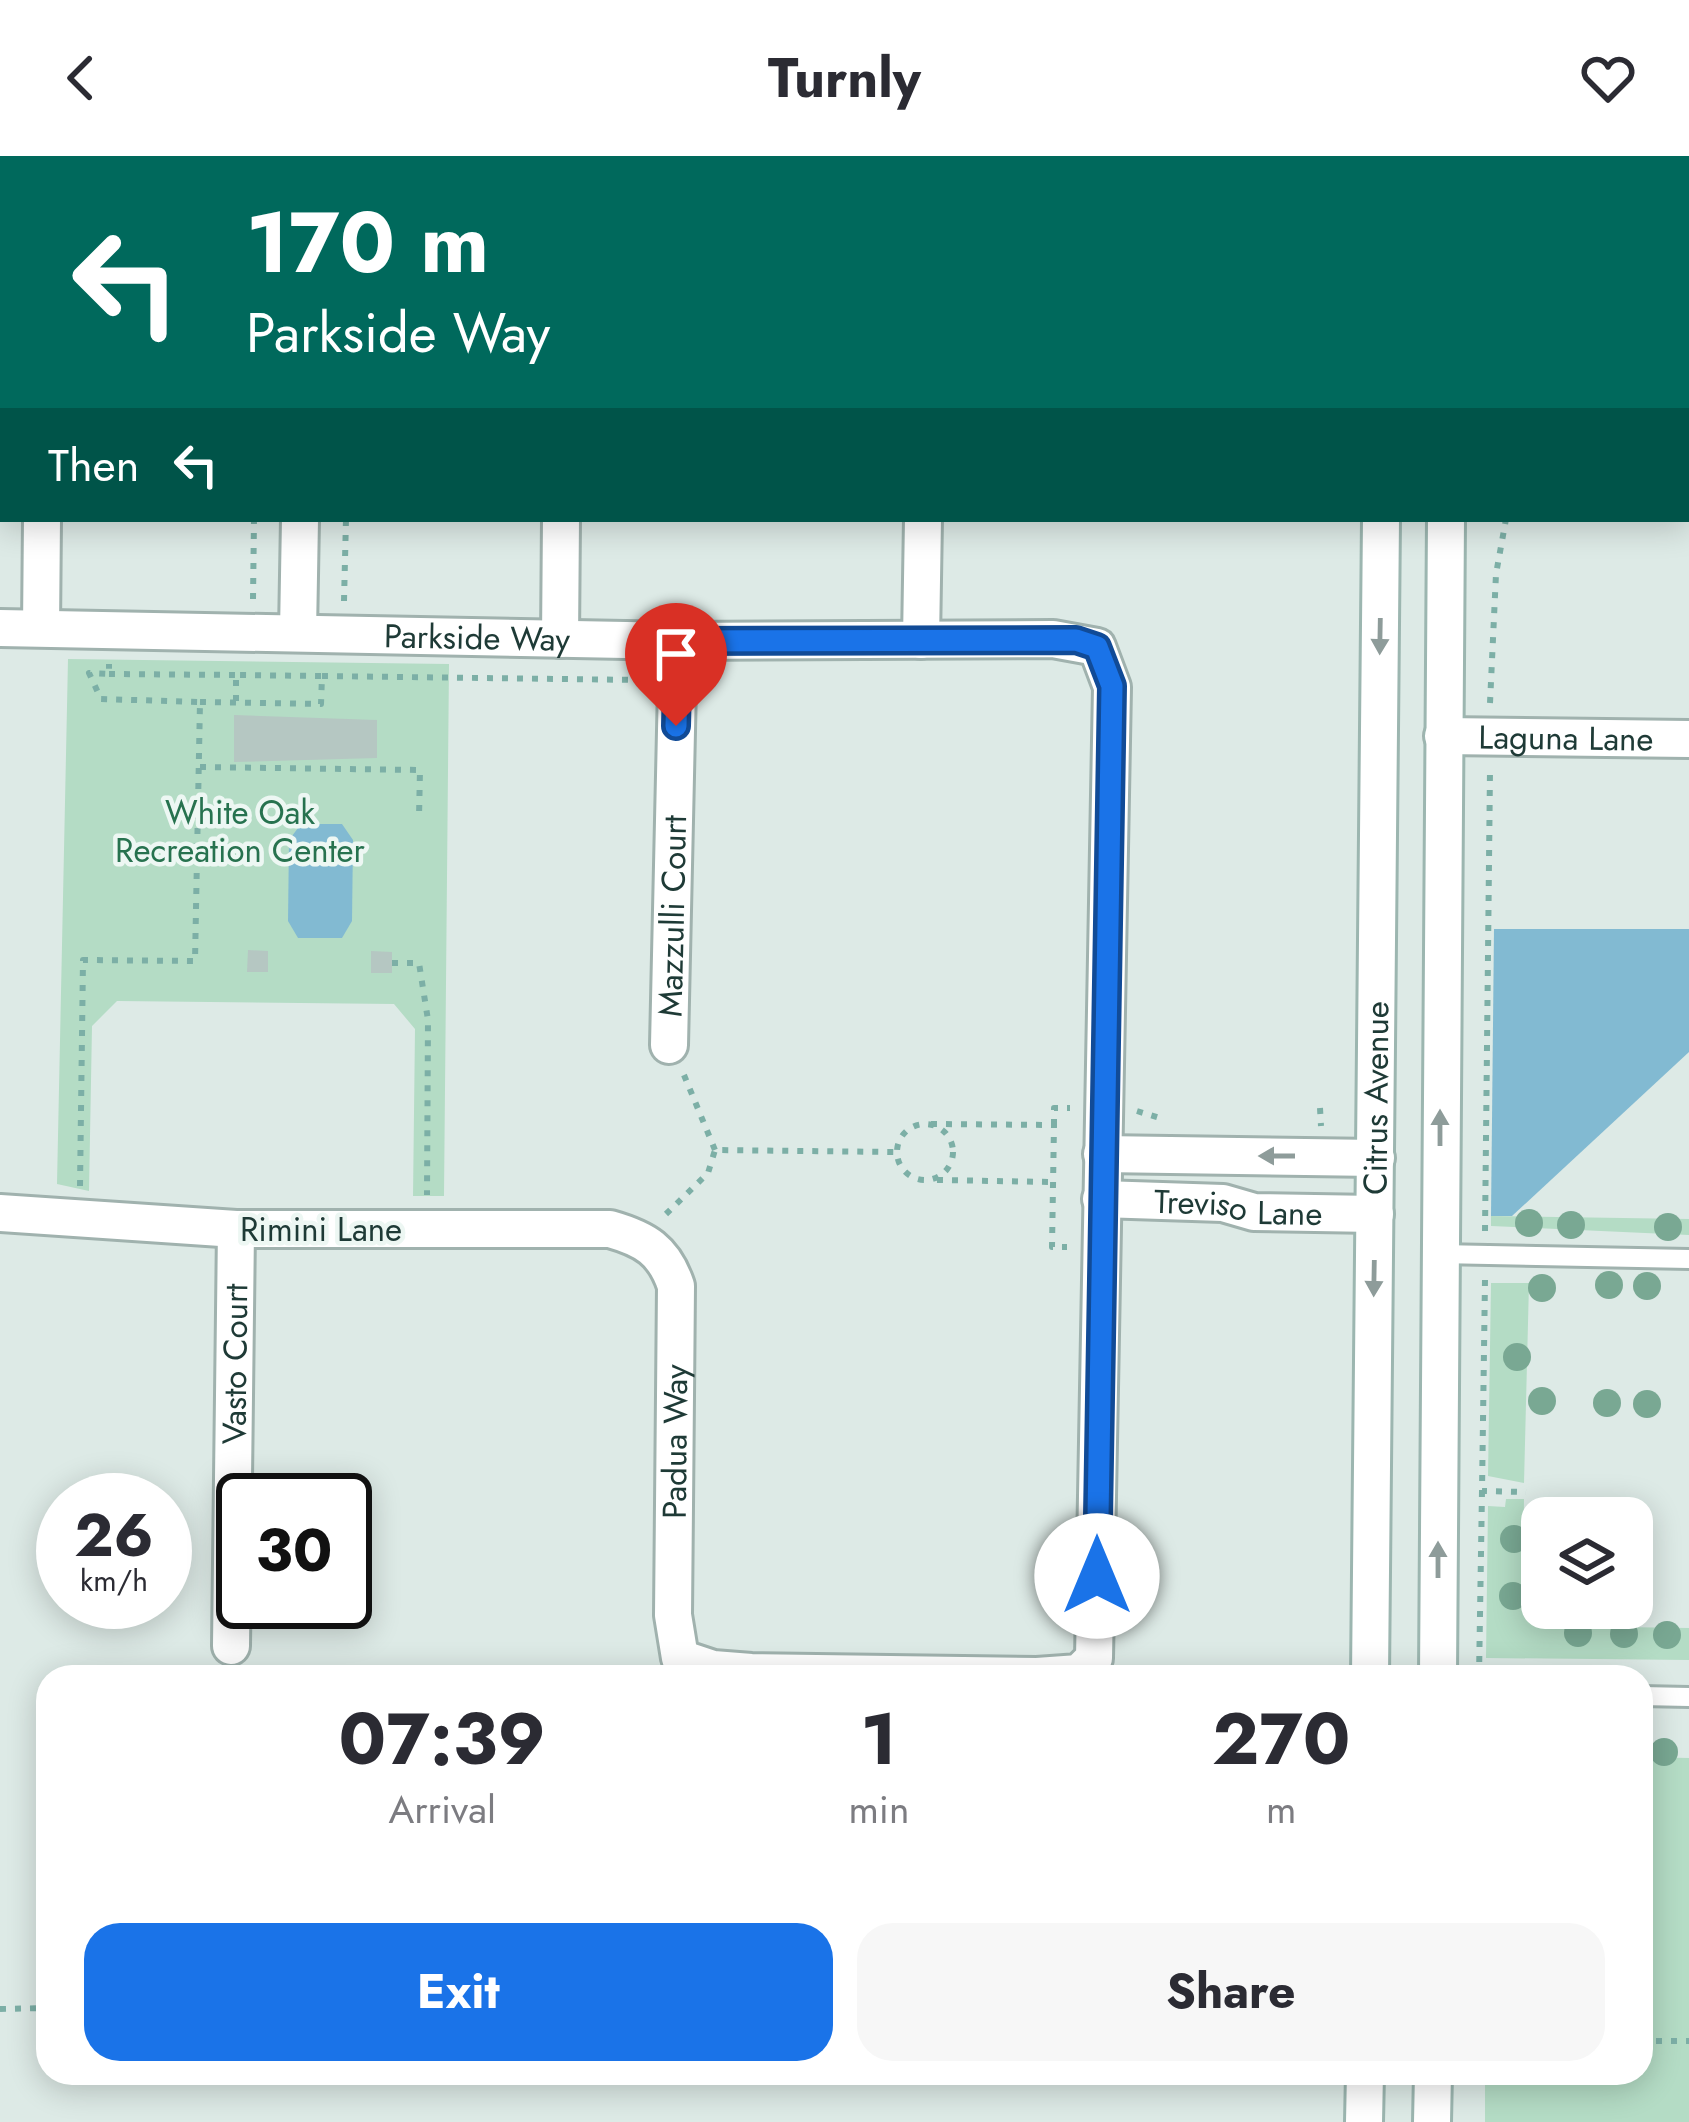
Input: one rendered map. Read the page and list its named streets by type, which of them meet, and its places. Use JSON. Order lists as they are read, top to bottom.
{
  "streets": {
    "street": [
      "Parkside Way",
      "Laguna Lane",
      "Mazzulli Court",
      "Citrus Avenue",
      "Treviso Lane",
      "Rimini Lane",
      "Vasto Court",
      "Padua Way"
    ]
  },
  "crossings": [
    ["Parkside Way", "Mazzulli Court"],
    ["Parkside Way", "Treviso Lane"],
    ["Laguna Lane", "Citrus Avenue"],
    ["Citrus Avenue", "Treviso Lane"],
    ["Treviso Lane", "Padua Way"],
    ["Rimini Lane", "Vasto Court"],
    ["Rimini Lane", "Padua Way"]
  ],
  "parks": ["White Oak Recreation Center"],
  "page": {
    "header": "Turnly",
    "turn": ["170 m", "Parkside Way"],
    "then": "Then",
    "speed": "26 km/h",
    "limit": "30",
    "eta": [
      "07:39",
      "Arrival",
      "1",
      "min",
      "270",
      "m"
    ],
    "buttons": ["Exit", "Share"]
  }
}
